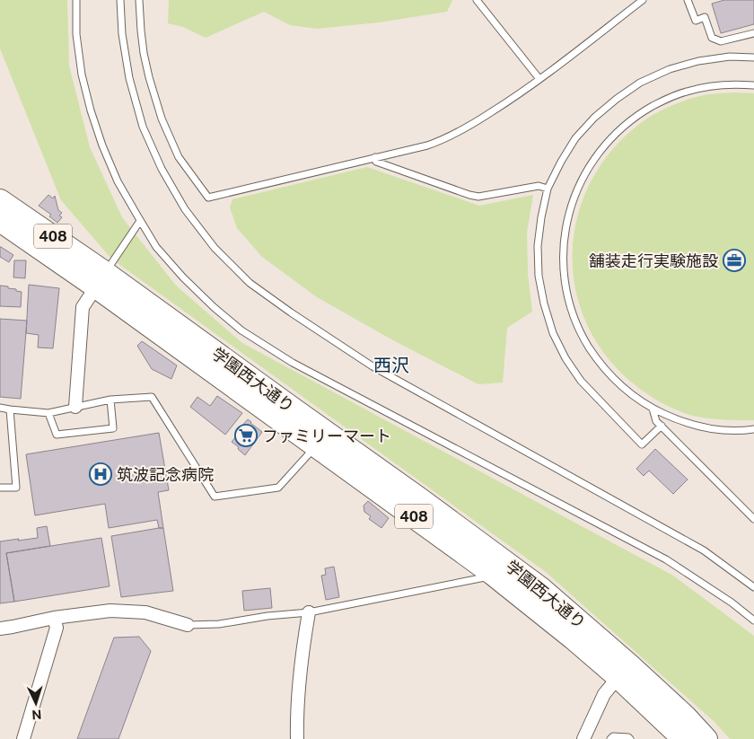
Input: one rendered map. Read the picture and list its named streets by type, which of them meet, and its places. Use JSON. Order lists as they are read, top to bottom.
{
  "streets": {
    "highway": ["408", "学園西大通り"]
  },
  "districts": ["西沢"],
  "places": {
    "office": ["舗装走行実験施設"],
    "supermarket": ["ファミリーマート"],
    "hospital": ["筑波記念病院"]
  },
  "north": "bottom"
}
